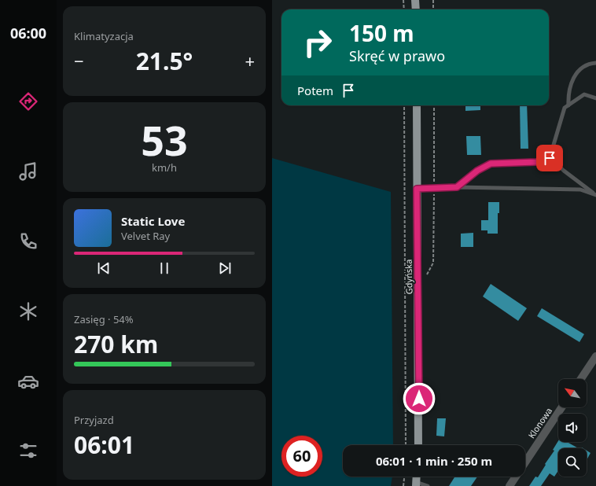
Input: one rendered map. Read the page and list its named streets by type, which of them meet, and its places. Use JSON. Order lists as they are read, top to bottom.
{
  "streets": {
    "main road": ["Gdyńska"],
    "street": ["Klonowa"]
  },
  "north": "top left",
  "page": {
    "tabs": "06:00",
    "tile": [
      "Klimatyzacja",
      ["53", "km/h"],
      ["Zasięg · 54%", "270 km"],
      ["Przyjazd", "06:01"]
    ],
    "turn": ["150 m", "Skręć w prawo"],
    "heat": ["−", "21.5°", "+"],
    "then": "Potem",
    "song": ["Static Love", "Velvet Ray"],
    "limit": "60",
    "trip": "06:01 · 1 min · 250 m"
  }
}
